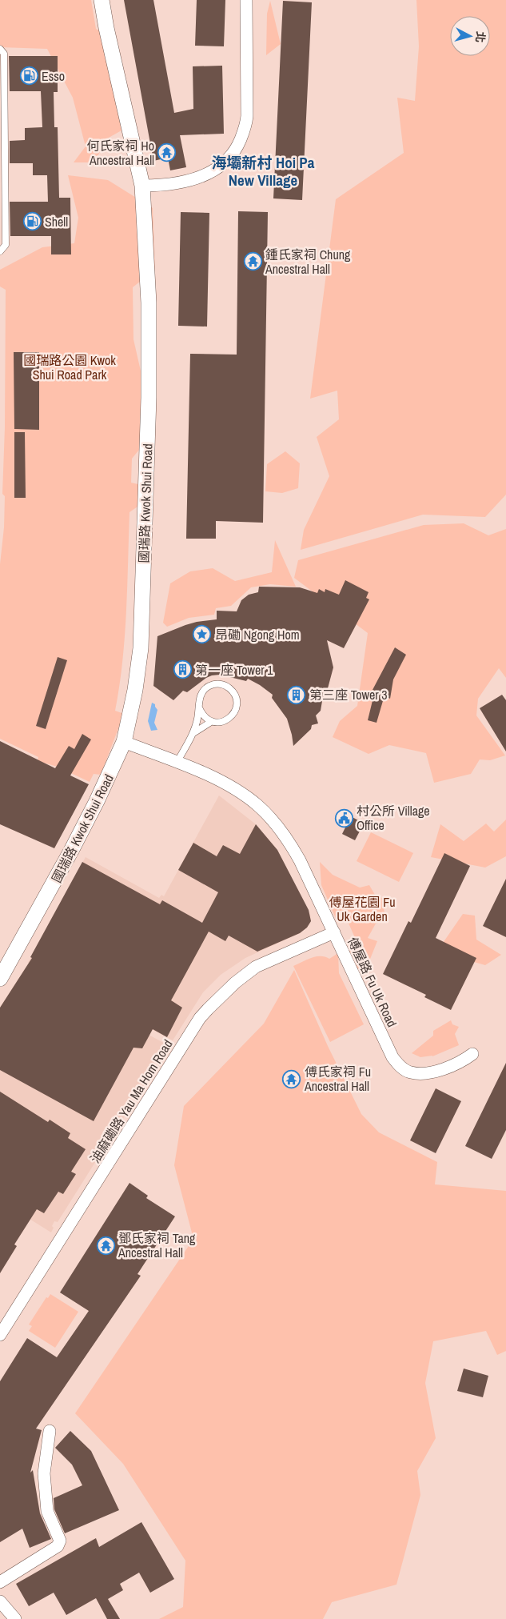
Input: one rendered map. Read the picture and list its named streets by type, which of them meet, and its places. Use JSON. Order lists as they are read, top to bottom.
{
  "streets": {
    "street": ["國瑞路 Kwok Shui Road", "傅屋路 Fu Uk Road", "油麻磡路 Yau Ma Hom Road"]
  },
  "crossings": [
    ["國瑞路 Kwok Shui Road", "傅屋路 Fu Uk Road"],
    ["傅屋路 Fu Uk Road", "油麻磡路 Yau Ma Hom Road"]
  ],
  "districts": ["海壩新村 Hoi Pa New Village"],
  "parks": ["國瑞路公園 Kwok Shui Road Park", "傅屋花園 Fu Uk Garden"],
  "places": {
    "fuel station": ["Esso", "Shell"],
    "temple": [
      "何氏家祠 Ho Ancestral Hall",
      "鍾氏家祠 Chung Ancestral Hall",
      "傅氏家祠 Fu Ancestral Hall",
      "鄧氏家祠 Tang Ancestral Hall"
    ],
    "place": ["昂磡 Ngong Hom"],
    "building": ["第一座 Tower 1", "第三座 Tower 3"],
    "public building": ["村公所 Village Office"]
  },
  "north": "right"
}
